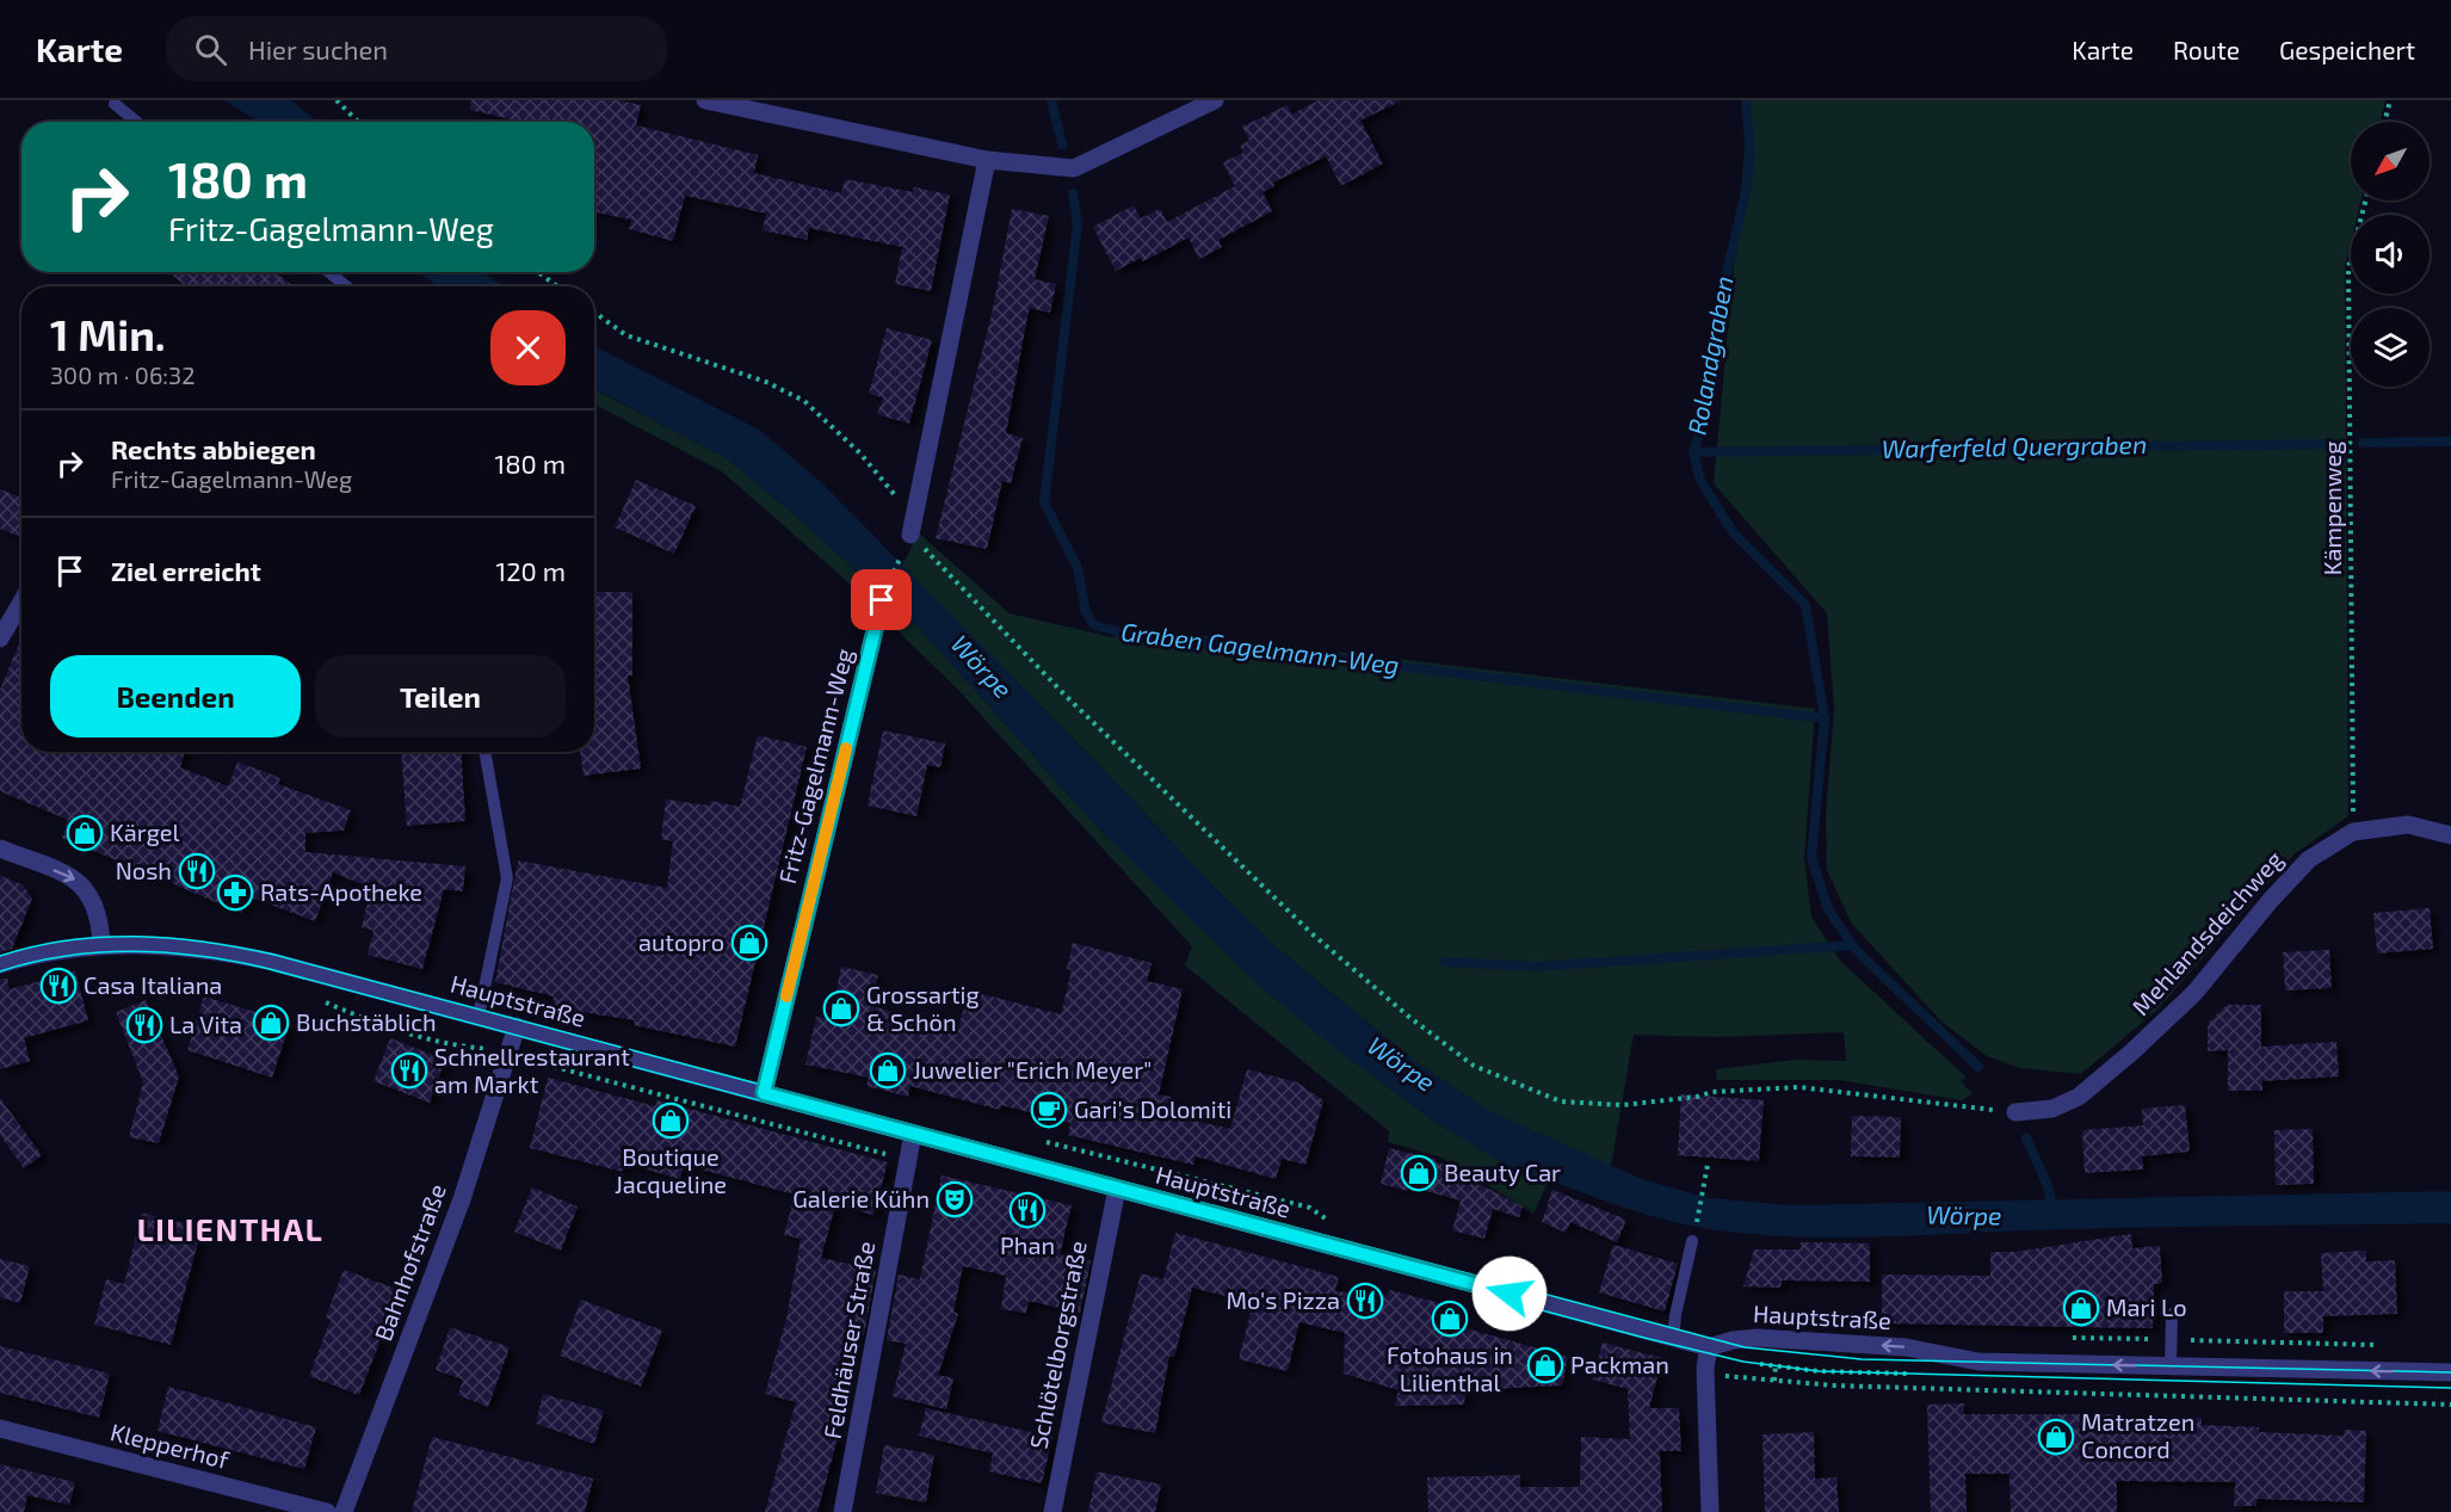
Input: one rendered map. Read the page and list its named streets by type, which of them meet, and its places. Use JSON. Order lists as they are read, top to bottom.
{
  "streets": {
    "street": [
      "Fritz-Gagelmann-Weg",
      "Mehlandsdeichweg",
      "Hauptstraße",
      "Bahnhofstraße",
      "Feldhäuser Straße",
      "Schlötelborgstraße",
      "Klepperhof"
    ],
    "path": ["Kämpenweg"]
  },
  "crossings": [
    ["Kämpenweg", "Mehlandsdeichweg"],
    ["Fritz-Gagelmann-Weg", "Hauptstraße"],
    ["Hauptstraße", "Bahnhofstraße"],
    ["Hauptstraße", "Feldhäuser Straße"],
    ["Hauptstraße", "Schlötelborgstraße"]
  ],
  "districts": ["LILIENTHAL"],
  "water": [
    "Rolandgraben",
    "Warferfeld Quergraben",
    "Graben Gagelmann-Weg",
    "Wörpe"
  ],
  "places": {
    "shop": [
      "Kärgel",
      "autopro",
      "Grossartig & Schön",
      "Buchstäblich",
      "Juwelier \"Erich Meyer\"",
      "Boutique Jacqueline",
      "Beauty Car",
      "Mari Lo",
      "Fotohaus in Lilienthal",
      "Packman",
      "Matratzen Concord"
    ],
    "restaurant": [
      "Nosh",
      "Casa Italiana",
      "La Vita",
      "Schnellrestaurant am Markt",
      "Phan",
      "Mo's Pizza"
    ],
    "pharmacy": ["Rats-Apotheke"],
    "cafe": ["Gari's Dolomiti"],
    "theatre": ["Galerie Kühn"]
  },
  "north": "bottom left",
  "page": {
    "header": "Karte",
    "search": "Hier suchen",
    "nav": ["Karte", "Route", "Gespeichert"],
    "turn": ["180 m", "Fritz-Gagelmann-Weg"],
    "heading": ["1 Min.", "300 m · 06:32"],
    "list": [
      {
        "name": "Rechts abbiegen",
        "note": "Fritz-Gagelmann-Weg",
        "value": "180 m"
      },
      {
        "name": "Ziel erreicht",
        "value": "120 m"
      }
    ],
    "buttons": ["Beenden", "Teilen"]
  }
}
